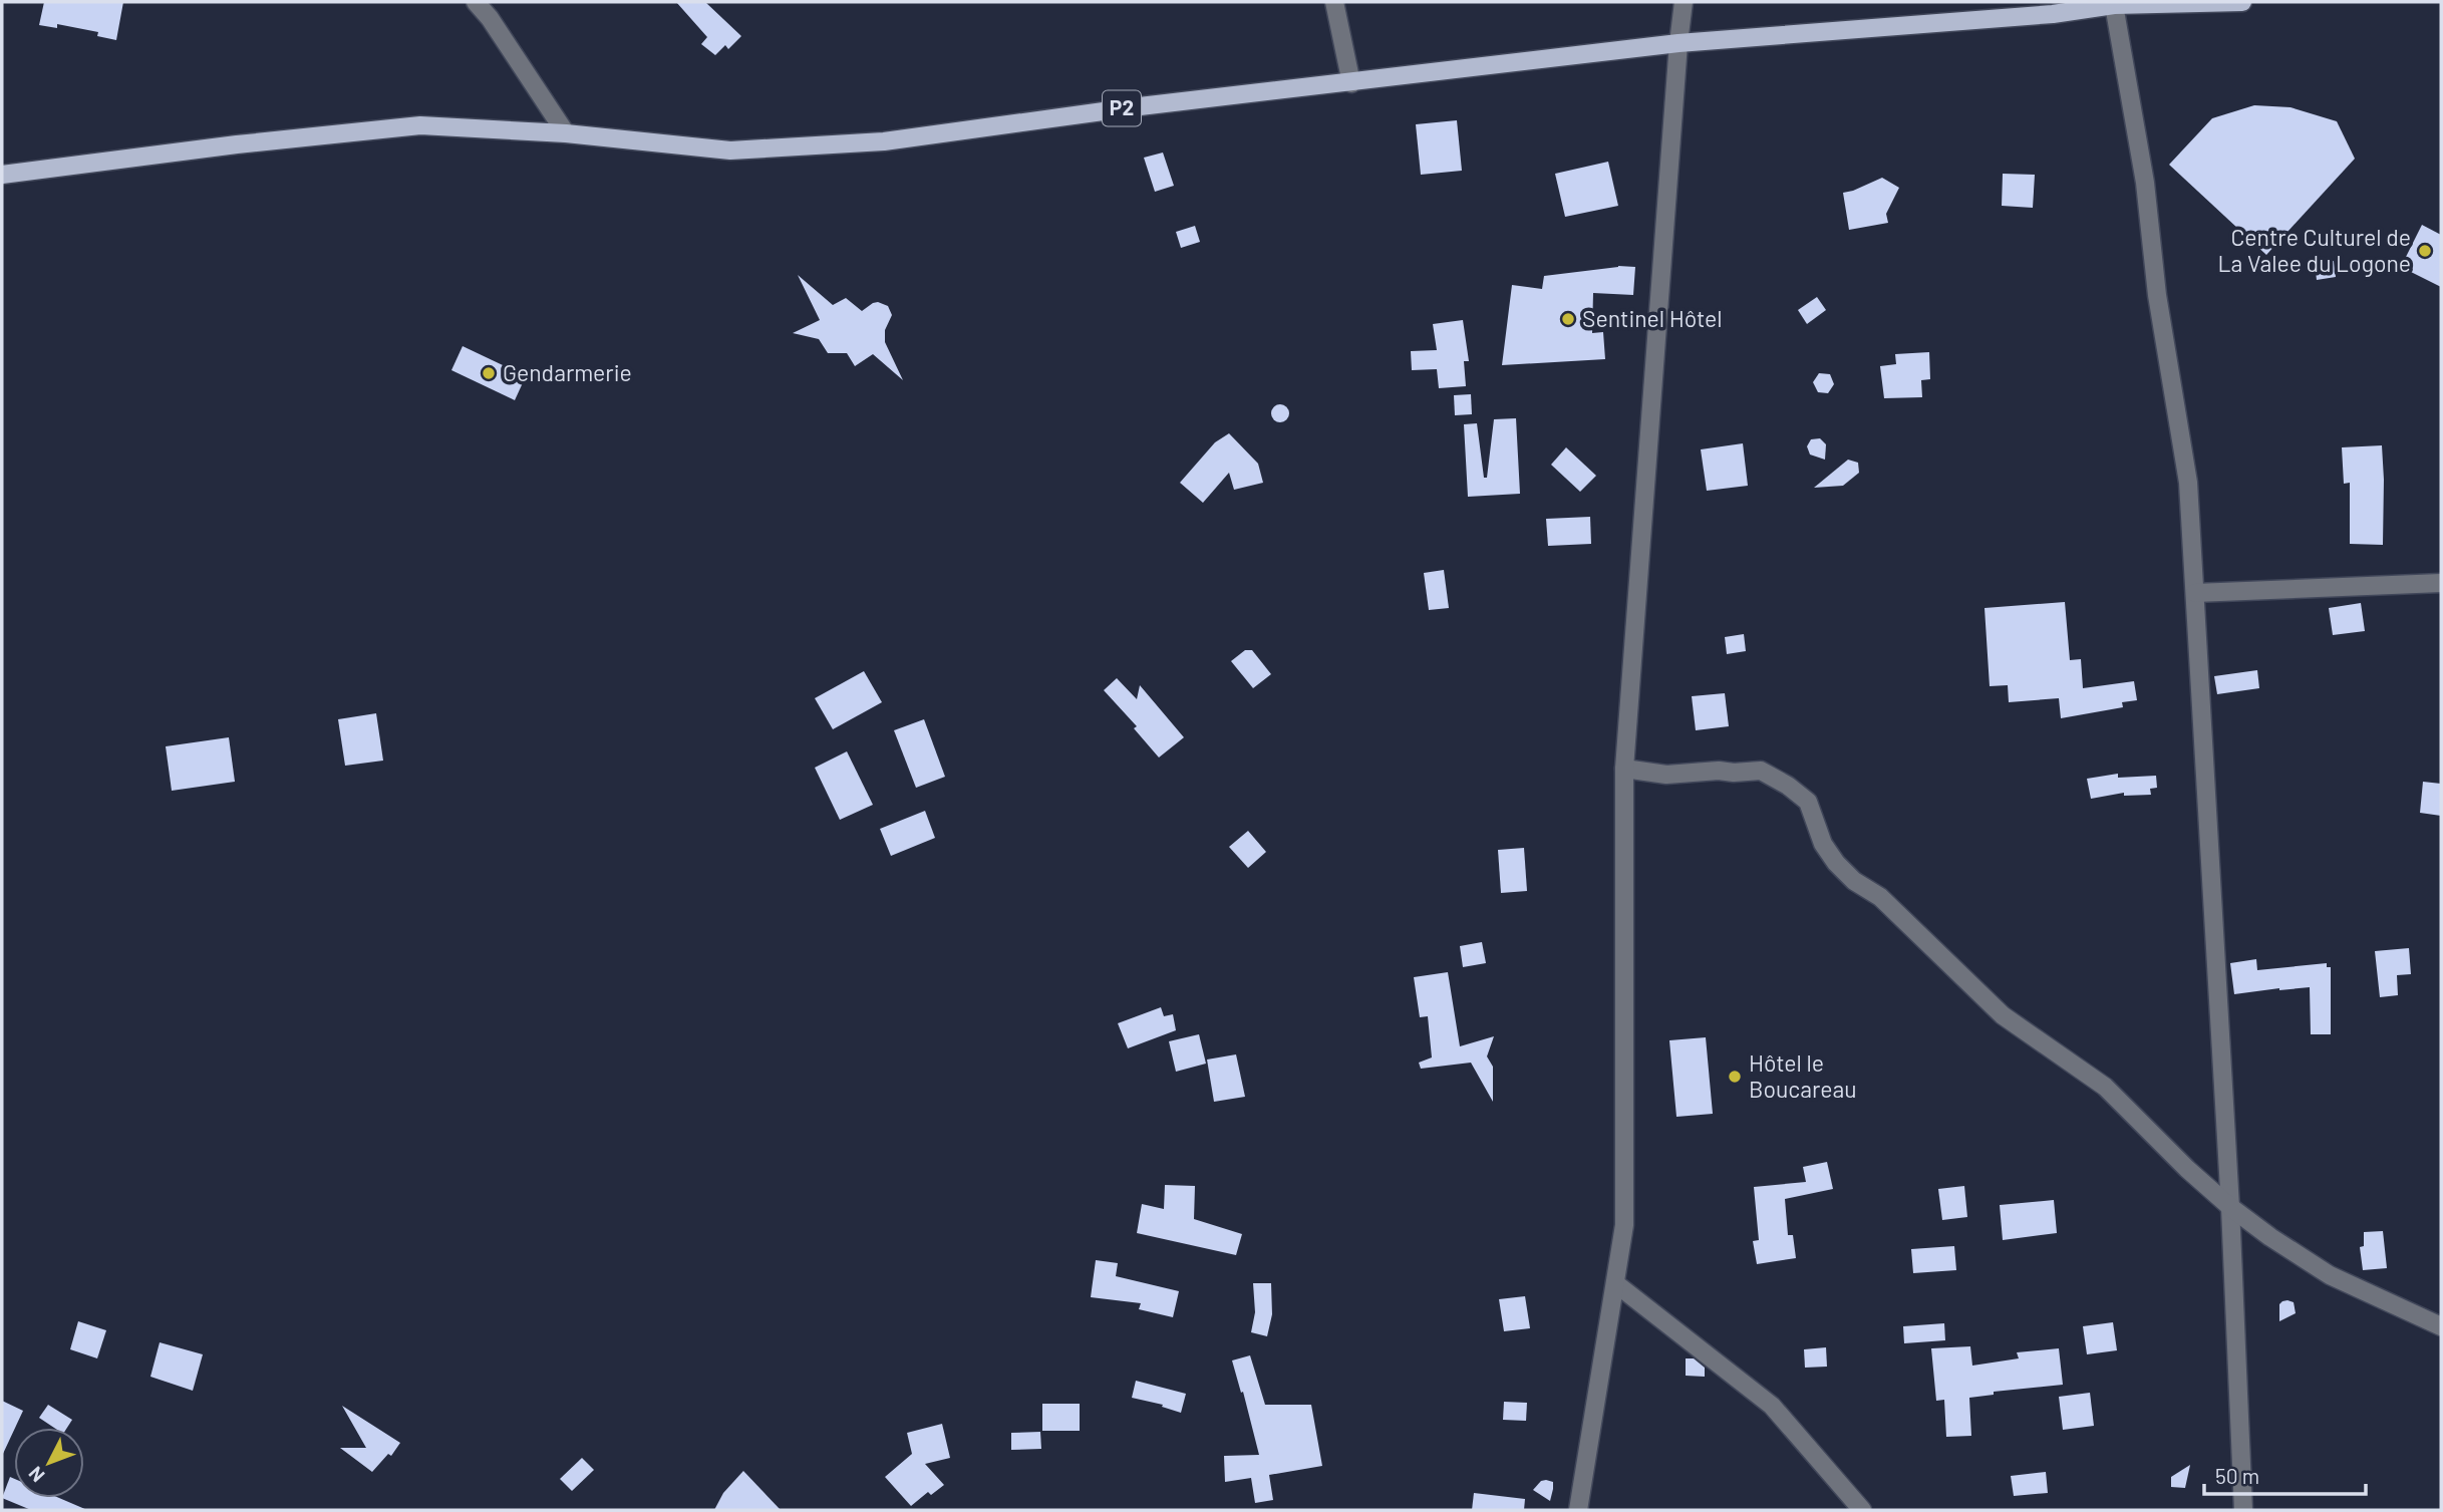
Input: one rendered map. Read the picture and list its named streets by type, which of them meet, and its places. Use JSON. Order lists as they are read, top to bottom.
{
  "streets": {
    "main road": ["P2"]
  },
  "places": [
    "Centre Culturel de La Valee du Logone",
    "Sentinel Hôtel",
    "Gendarmerie",
    "Hôtel le Boucareau"
  ],
  "scale_bar": "50 m",
  "north": "bottom left"
}
